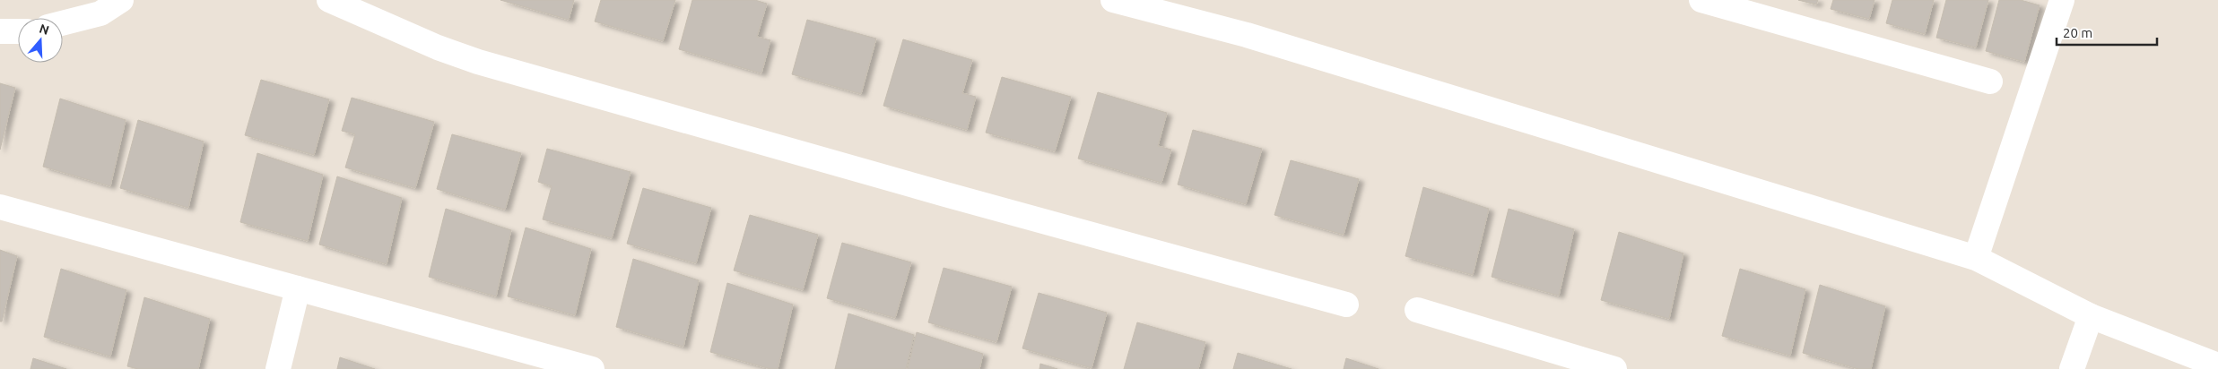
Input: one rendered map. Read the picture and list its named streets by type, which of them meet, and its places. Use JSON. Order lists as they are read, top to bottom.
{
  "scale_bar": "20 m",
  "north": "top"
}
